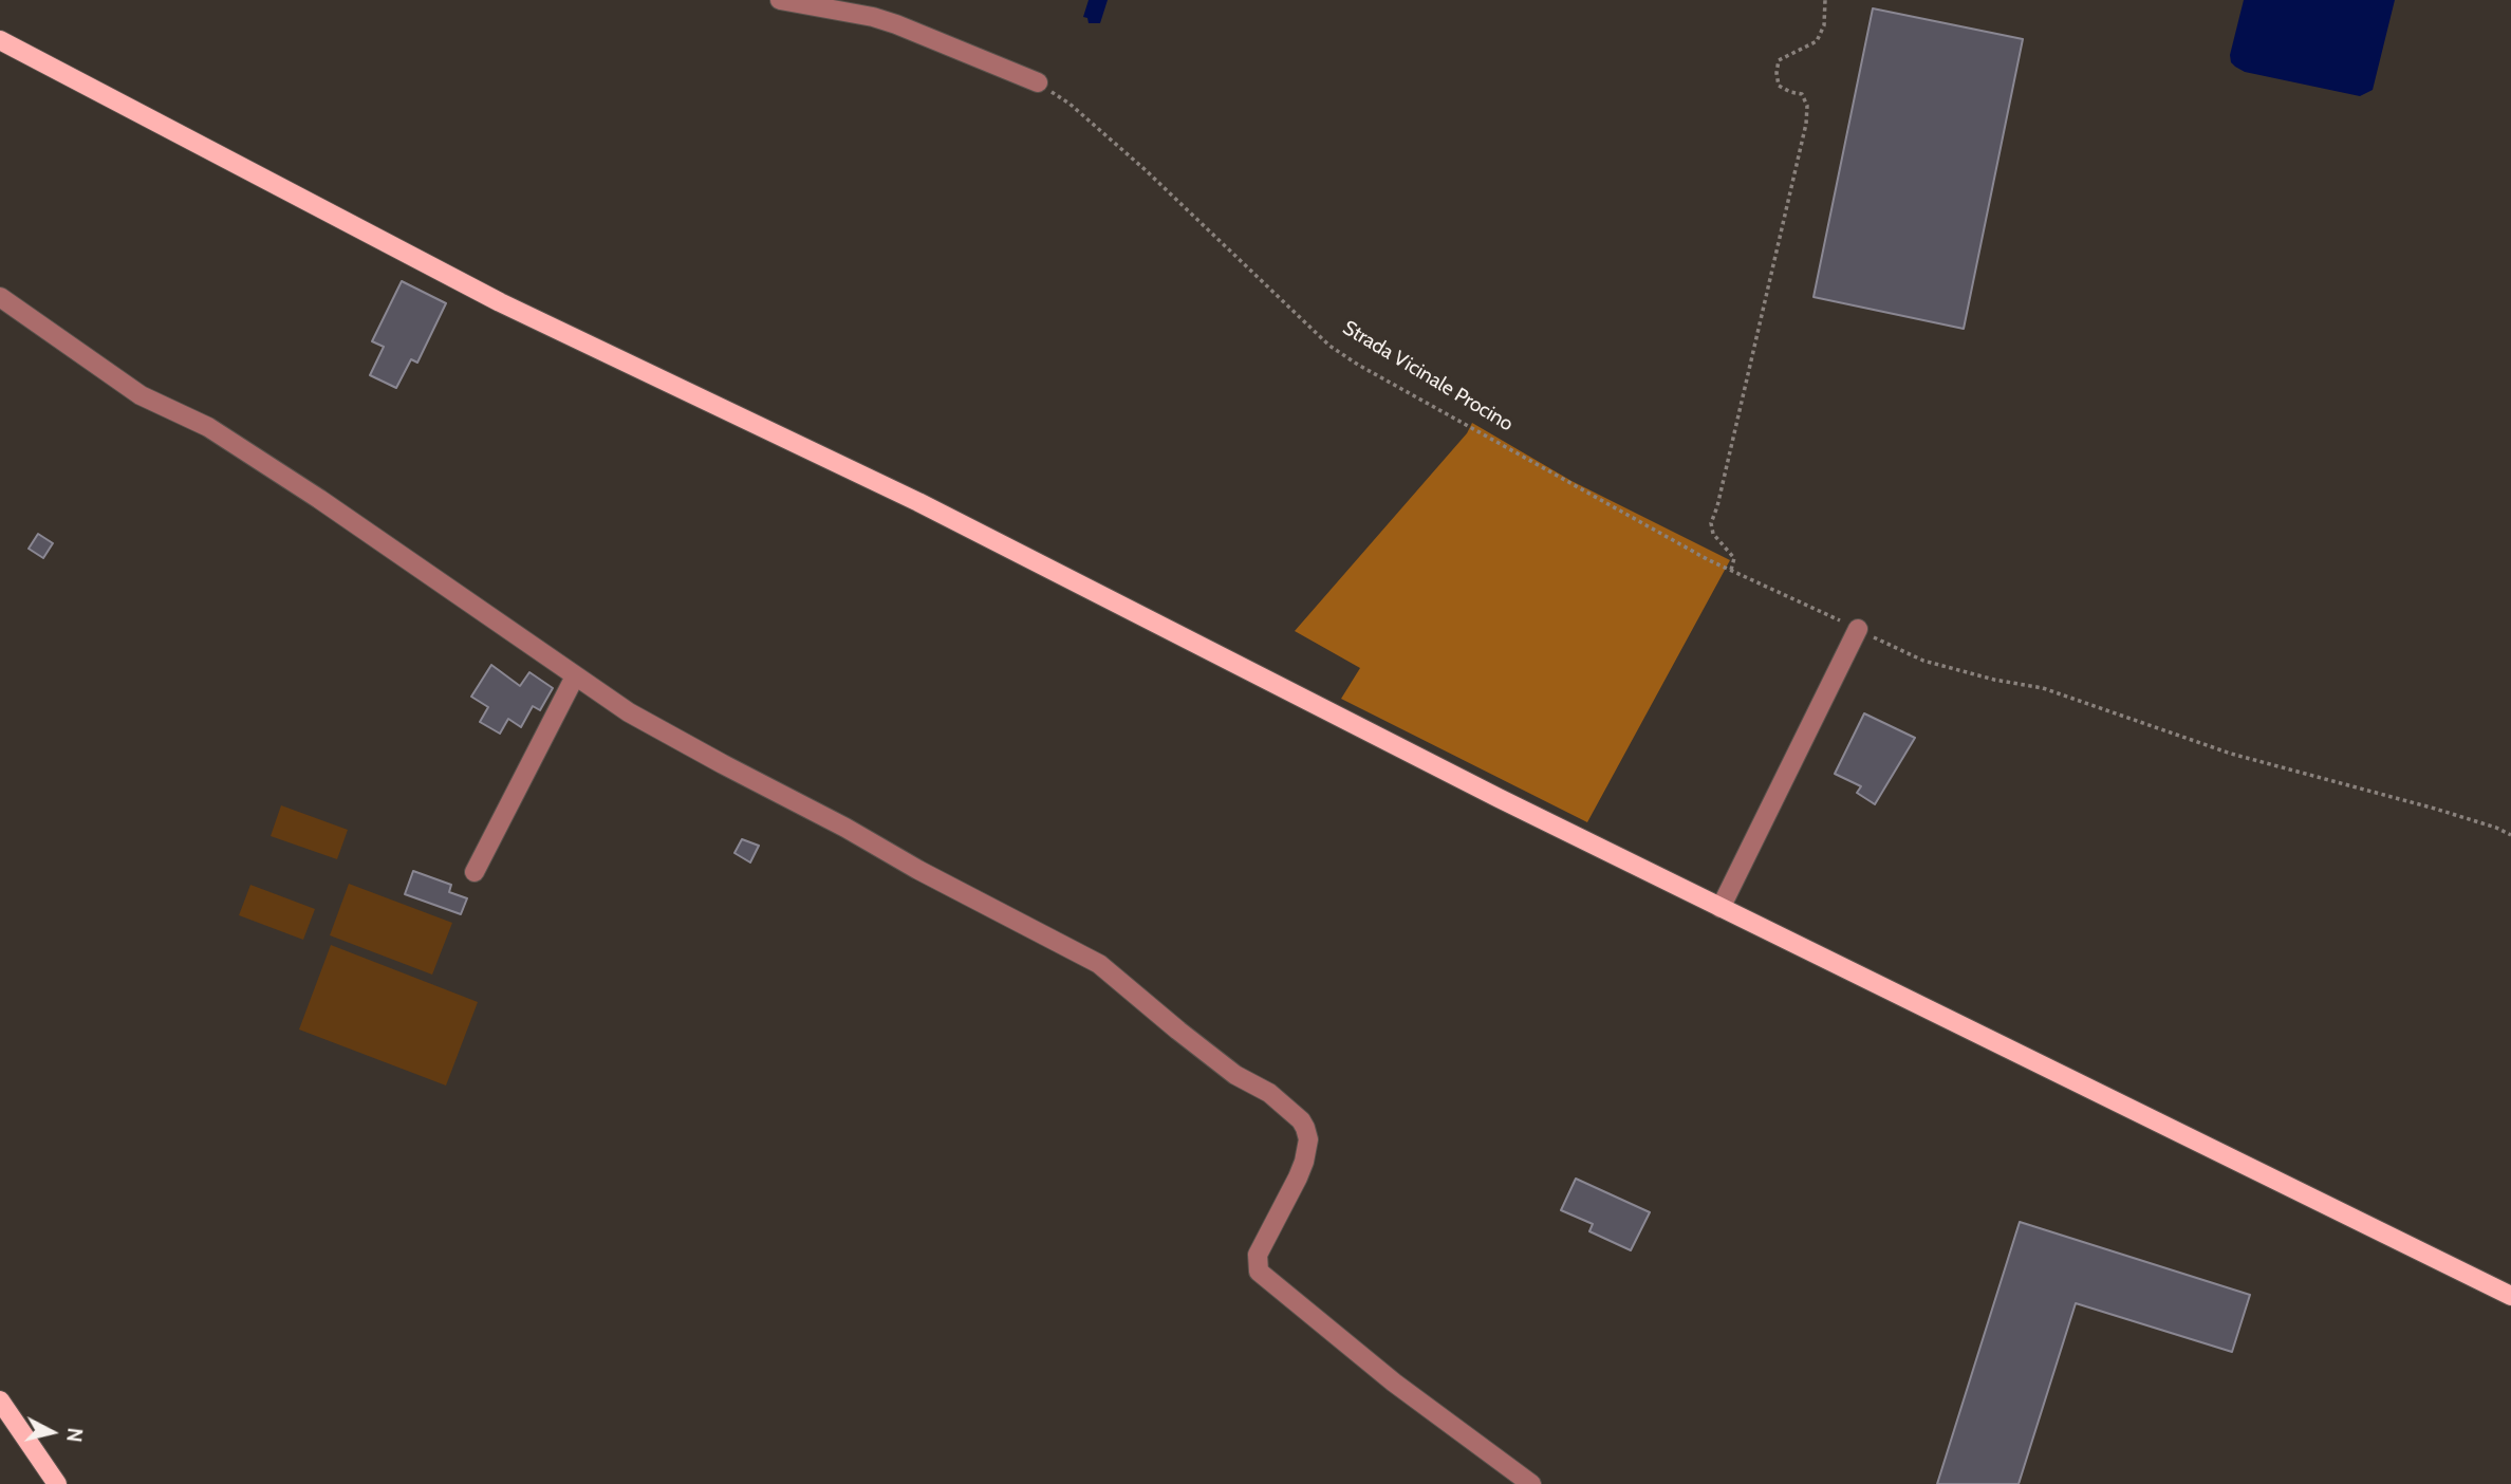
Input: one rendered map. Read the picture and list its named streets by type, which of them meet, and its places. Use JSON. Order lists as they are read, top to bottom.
{
  "streets": {
    "path": ["Strada Vicinale Procino"]
  },
  "north": "right"
}
